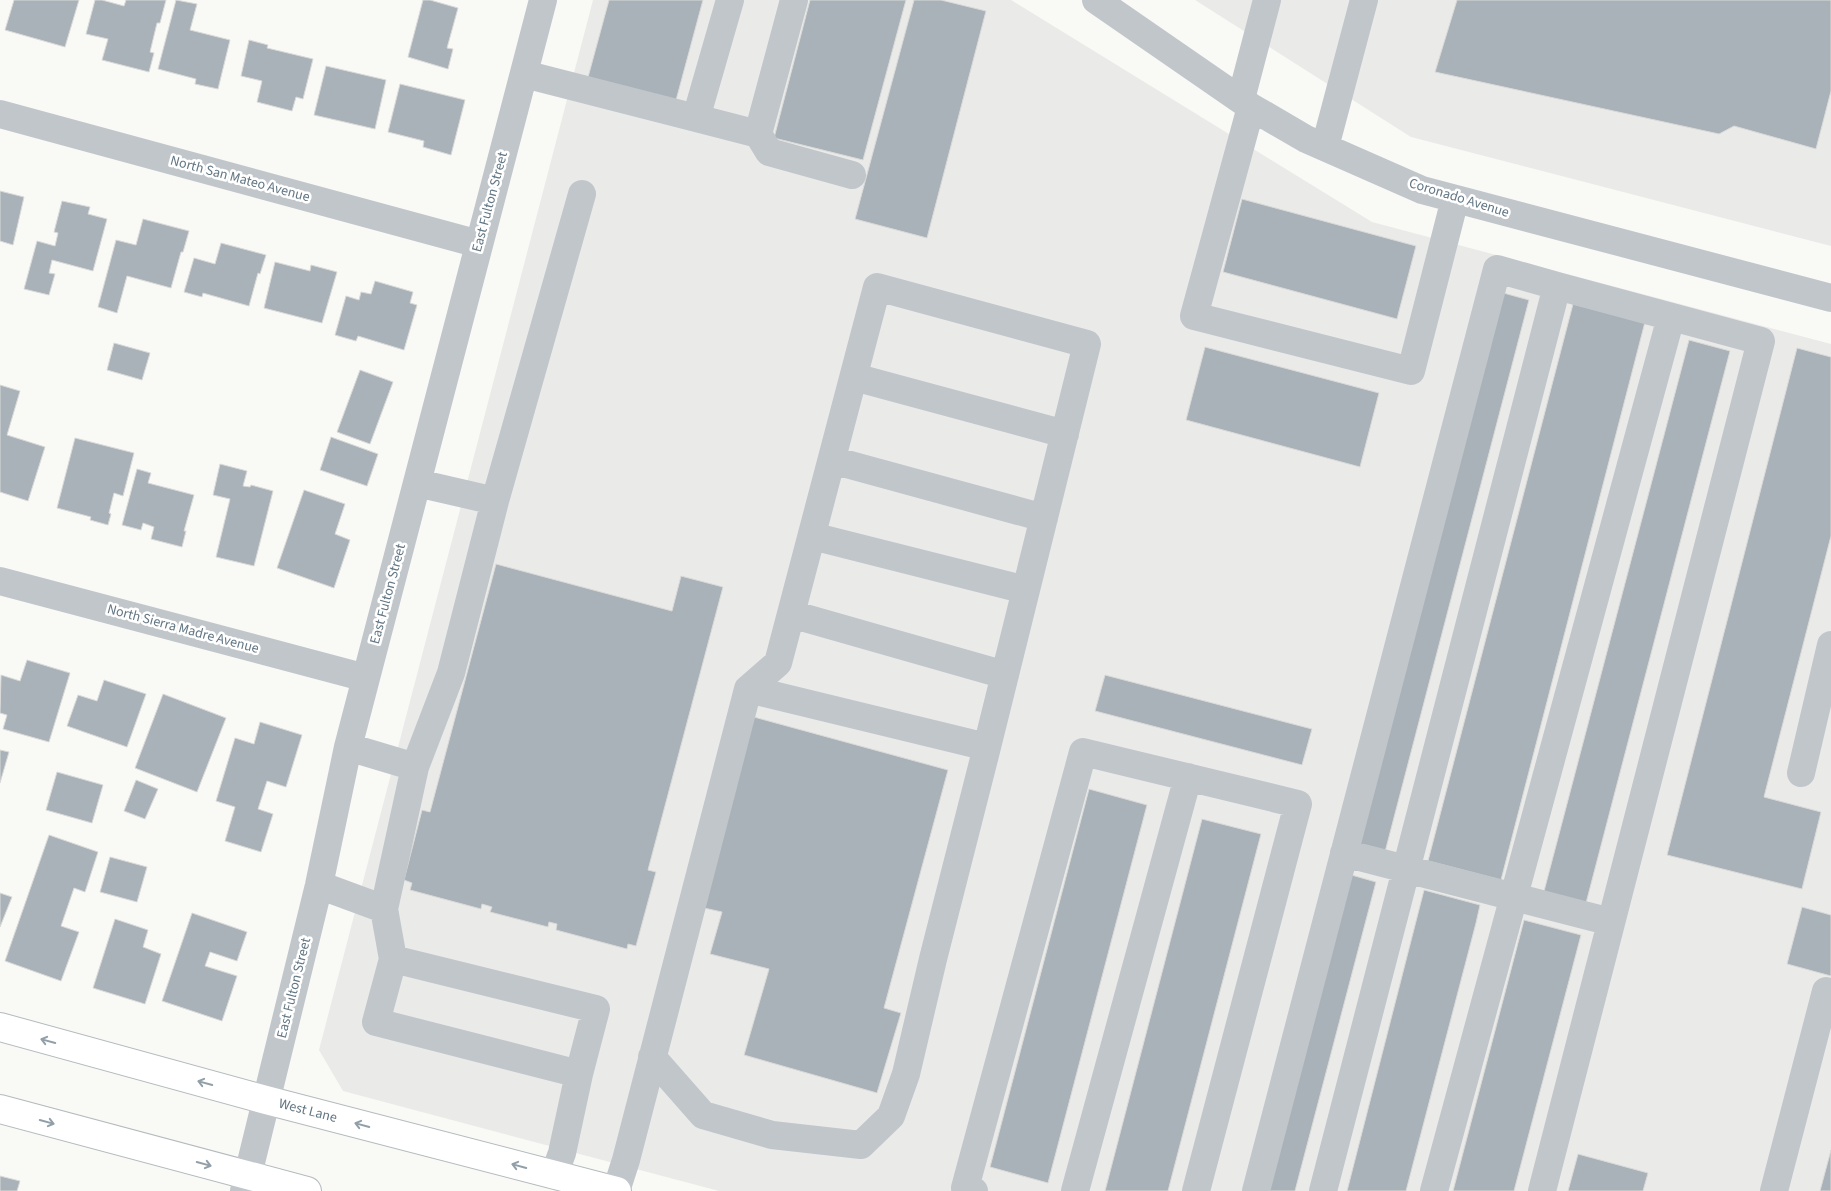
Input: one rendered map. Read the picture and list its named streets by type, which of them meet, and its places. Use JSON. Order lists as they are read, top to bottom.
{
  "streets": {
    "main road": ["West Lane"],
    "street": [
      "North San Mateo Avenue",
      "Coronado Avenue",
      "East Fulton Street",
      "North Sierra Madre Avenue"
    ]
  },
  "crossings": [
    ["North San Mateo Avenue", "East Fulton Street"],
    ["East Fulton Street", "North Sierra Madre Avenue"],
    ["East Fulton Street", "West Lane"]
  ]
}
